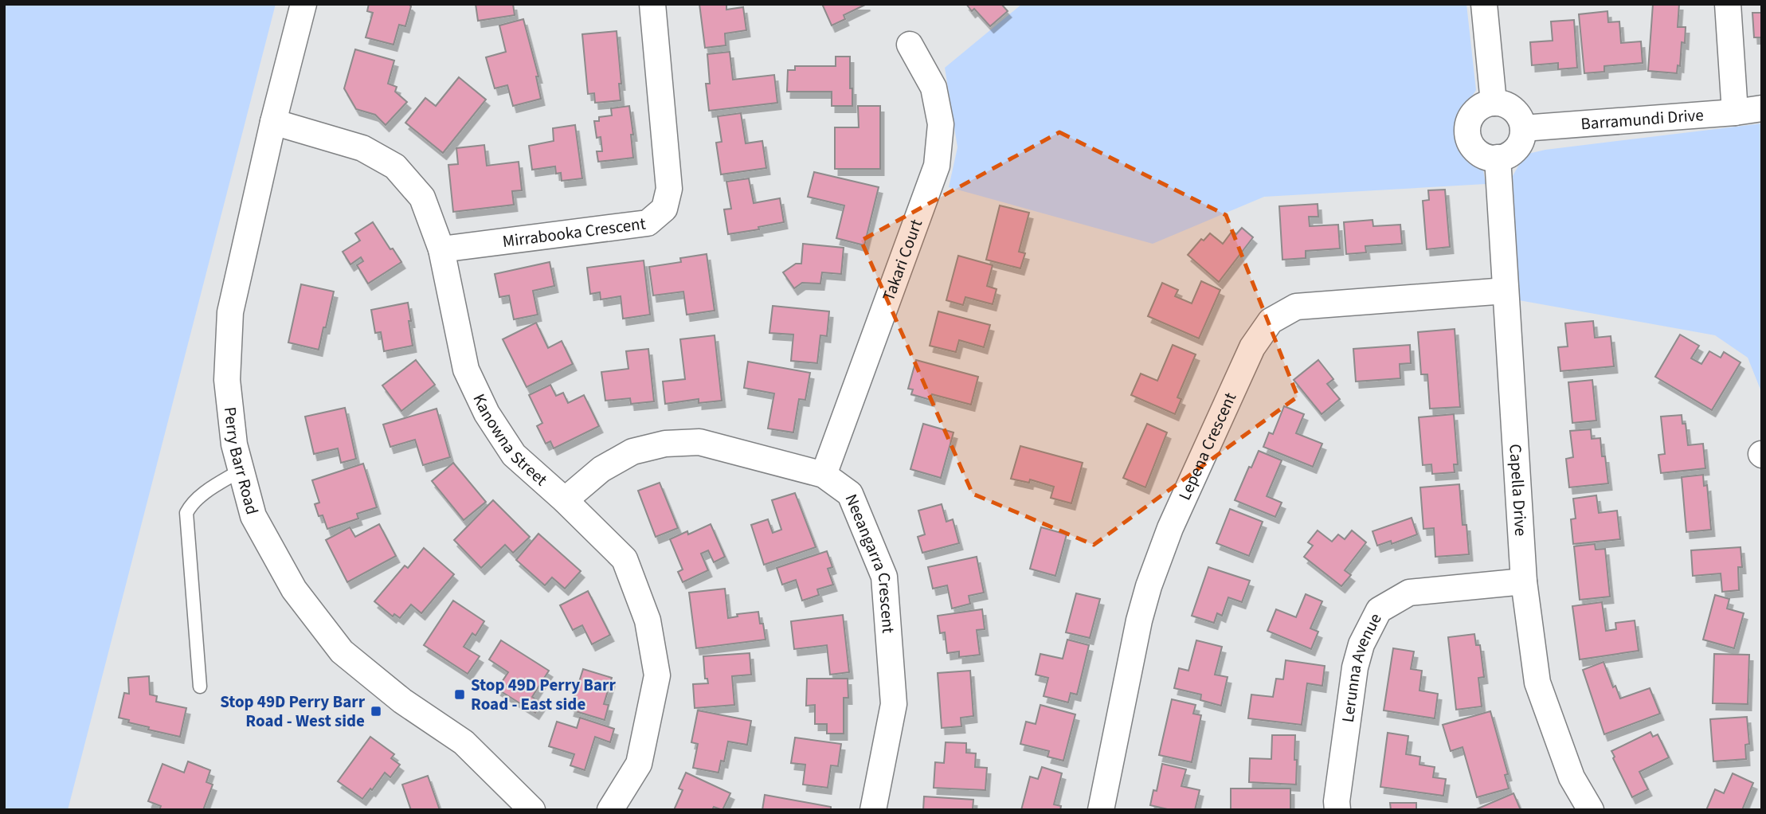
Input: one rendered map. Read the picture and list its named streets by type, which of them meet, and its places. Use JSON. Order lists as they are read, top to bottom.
{
  "streets": {
    "street": [
      "Barramundi Drive",
      "Mirrabooka Crescent",
      "Takari Court",
      "Kanowna Street",
      "Lepena Crescent",
      "Perry Barr Road",
      "Capella Drive",
      "Neeangarra Crescent",
      "Lerunna Avenue"
    ]
  },
  "crossings": [
    ["Barramundi Drive", "Capella Drive"],
    ["Mirrabooka Crescent", "Kanowna Street"],
    ["Takari Court", "Neeangarra Crescent"],
    ["Kanowna Street", "Perry Barr Road"],
    ["Kanowna Street", "Neeangarra Crescent"],
    ["Lepena Crescent", "Capella Drive"],
    ["Capella Drive", "Lerunna Avenue"]
  ],
  "places": {
    "transit": ["Stop 49D Perry Barr Road - East side", "Stop 49D Perry Barr Road - West side"]
  }
}
